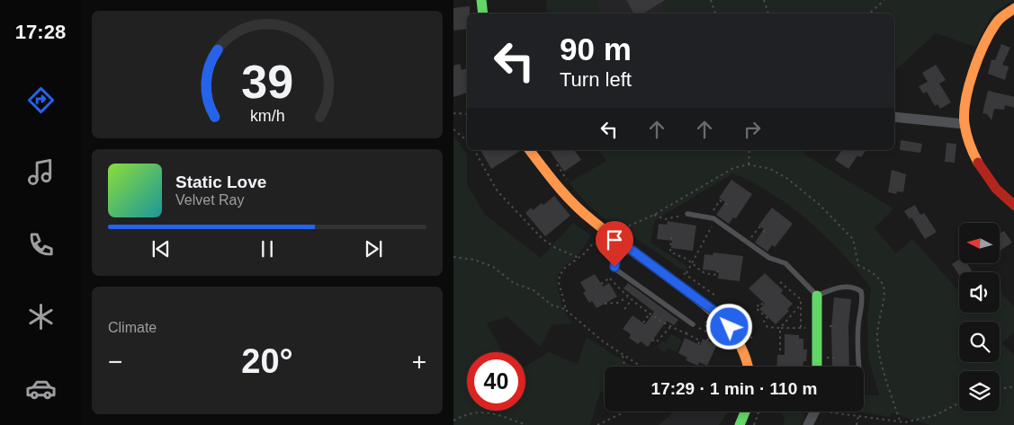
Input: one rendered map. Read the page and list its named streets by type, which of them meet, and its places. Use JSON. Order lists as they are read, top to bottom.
{
  "north": "left",
  "page": {
    "tabs": "17:28",
    "turn": ["90 m", "Turn left"],
    "song": ["Static Love", "Velvet Ray"],
    "tile": "Climate",
    "heat": ["−", "20°", "+"],
    "limit": "40",
    "trip": "17:29 · 1 min · 110 m",
    "gauge": ["39", "km/h"]
  }
}
